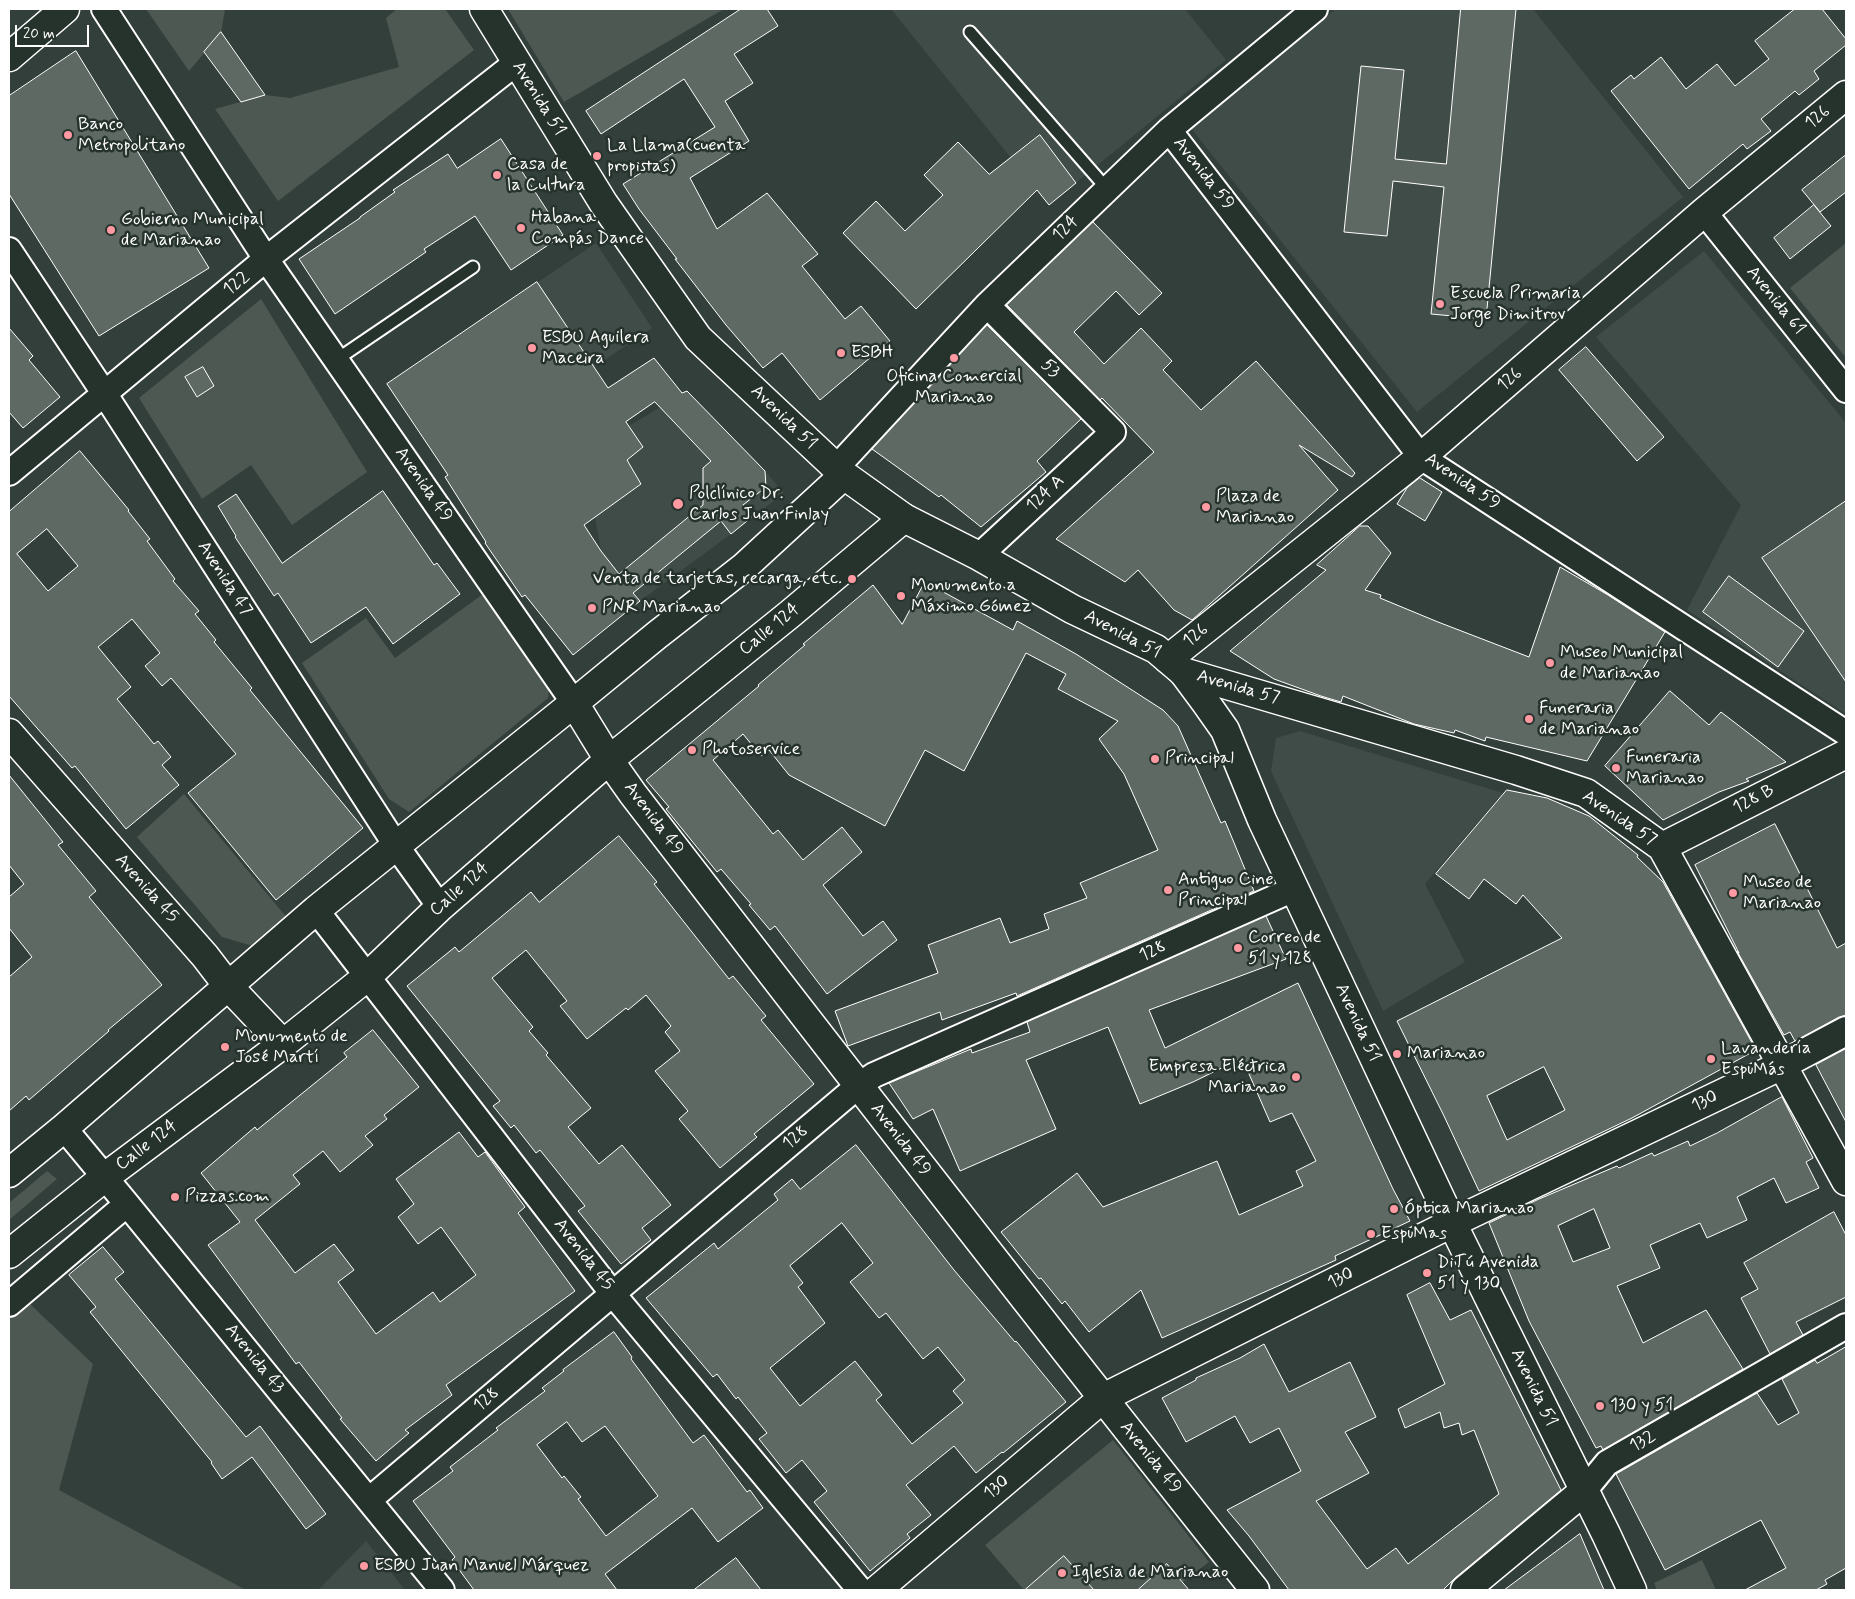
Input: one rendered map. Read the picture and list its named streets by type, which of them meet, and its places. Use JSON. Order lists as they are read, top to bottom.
{
  "streets": {
    "street": [
      "Avenida 51",
      "126",
      "Avenida 59",
      "124",
      "122",
      "Avenida 61",
      "53",
      "Avenida 49",
      "124 A",
      "Avenida 47",
      "Calle 124",
      "Avenida 57",
      "128 B",
      "Avenida 45",
      "128",
      "130",
      "Avenida 43",
      "132"
    ]
  },
  "crossings": [
    ["Avenida 51", "126"],
    ["Avenida 51", "124"],
    ["Avenida 51", "122"],
    ["Avenida 51", "124 A"],
    ["Avenida 51", "Calle 124"],
    ["Avenida 51", "Avenida 57"],
    ["Avenida 51", "128"],
    ["Avenida 51", "130"],
    ["Avenida 51", "132"],
    ["126", "Avenida 59"],
    ["126", "Avenida 61"],
    ["126", "Avenida 57"],
    ["Avenida 59", "124"],
    ["124", "53"],
    ["122", "Avenida 49"],
    ["122", "Avenida 47"],
    ["53", "124 A"],
    ["Avenida 49", "Calle 124"],
    ["Avenida 49", "128"],
    ["Avenida 49", "130"],
    ["Avenida 47", "Calle 124"],
    ["Calle 124", "Avenida 45"],
    ["Calle 124", "Avenida 43"],
    ["Avenida 57", "128 B"],
    ["Avenida 57", "130"],
    ["Avenida 45", "128"],
    ["128", "Avenida 43"]
  ],
  "places": [
    "Banco Metropolitano",
    "La Llama(cuenta propistas)",
    "Casa de la Cultura",
    "Habana Compás Dance",
    "Gobierno Municipal de Marianao",
    "Escuela Primaria Jorge Dimitrov",
    "ESBU Aguilera Maceira",
    "ESBH",
    "Oficina Comercial Marianao",
    "Polclínico Dr. Carlos Juan Finlay",
    "Plaza de Marianao",
    "Venta de tarjetas, recarga, etc.",
    "Monumento a Máximo Gómez",
    "PNR Marianao",
    "Museo Municipal de Marianao",
    "Funeraria de Marianao",
    "Photoservice",
    "Principal",
    "Funeraria Marianao",
    "Antiguo Cine Principal",
    "Museo de Marianao",
    "Correo de 51 y 128",
    "Monumento de José Martí",
    "Marianao",
    "Lavandería EspuMás",
    "Empresa Eléctrica Marianao",
    "Pizzas.com",
    "Óptica Marianao",
    "EspuMas",
    "DiTú Avenida 51 y 130",
    "130 y 51",
    "ESBU Juan Manuel Márquez",
    "Iglesia de Marianao"
  ],
  "scale_bar": "20 m"
}
